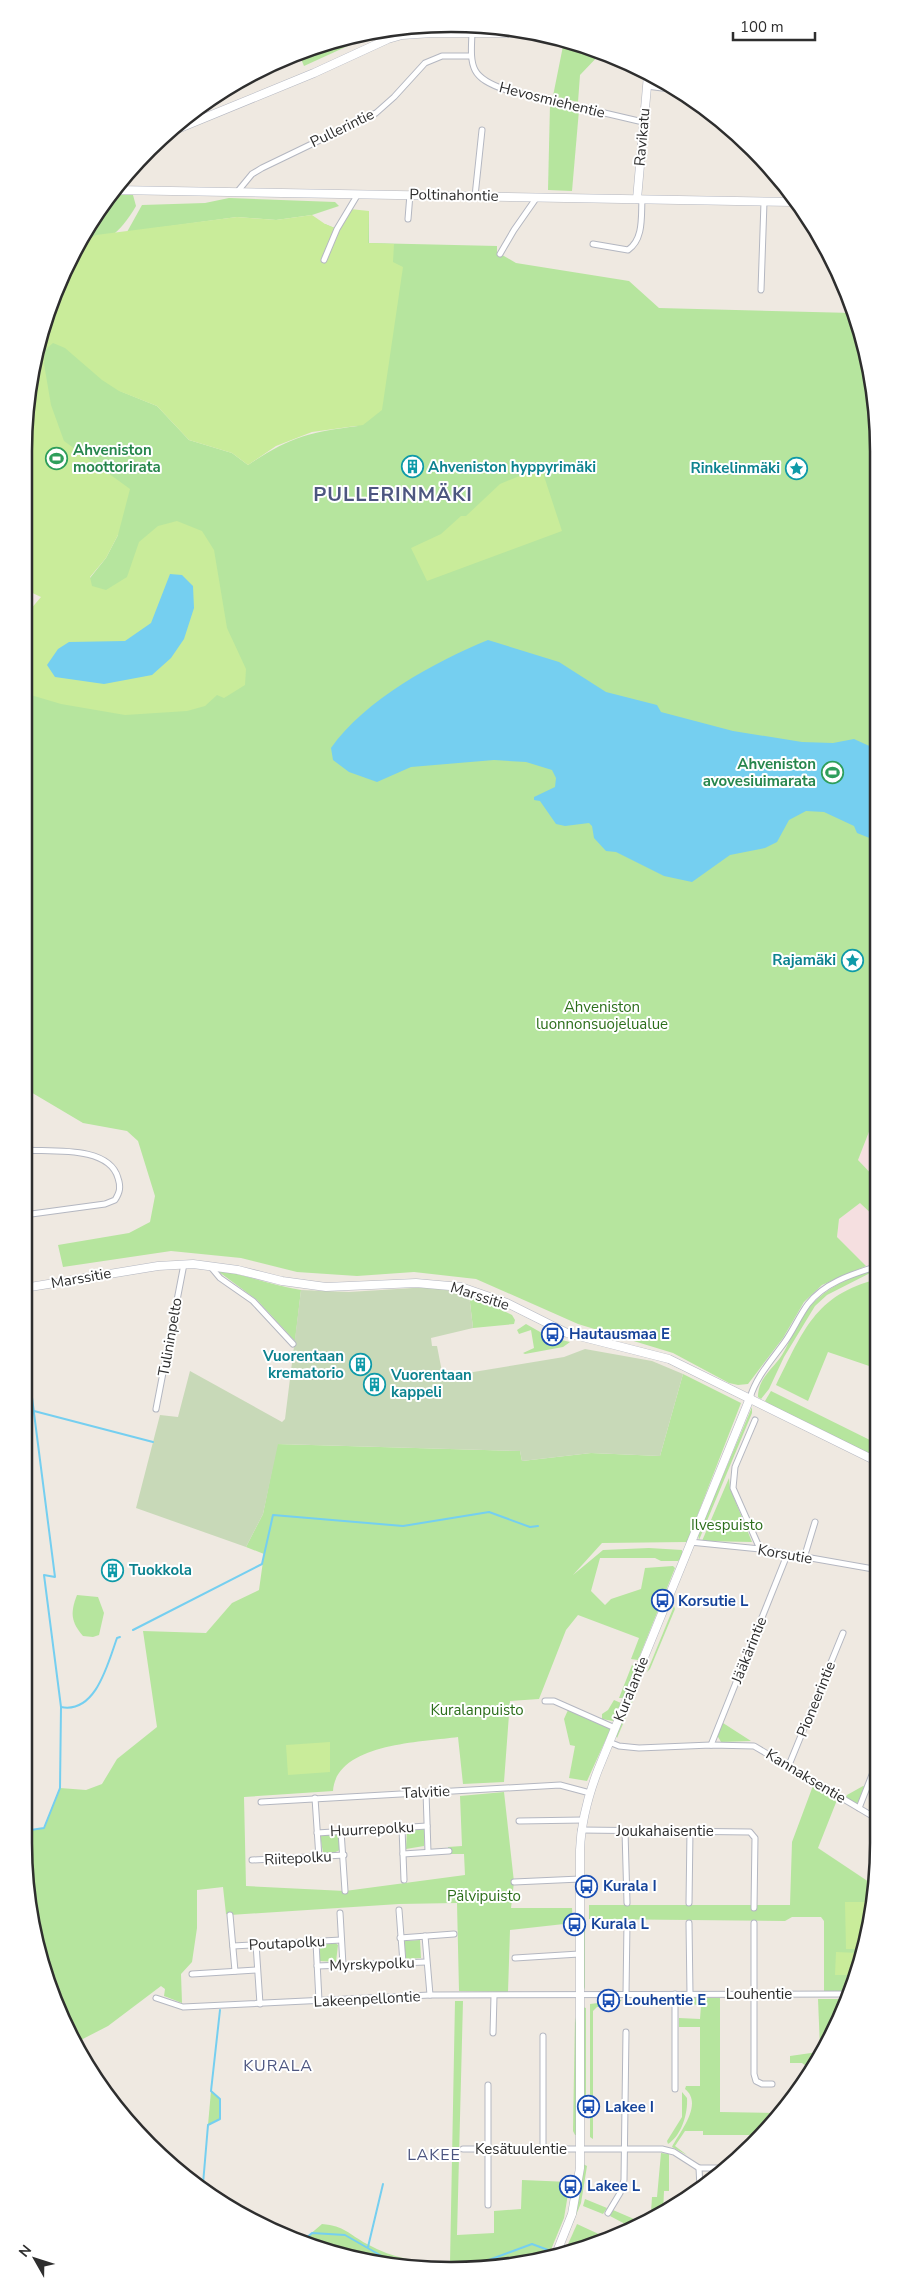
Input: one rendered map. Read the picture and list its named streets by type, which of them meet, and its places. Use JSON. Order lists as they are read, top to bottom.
{
  "streets": {
    "street": [
      "Hevosmiehentie",
      "Pullerintie",
      "Ravikatu",
      "Poltinahontie",
      "Marssitie",
      "Tulininpelto",
      "Korsutie",
      "Jääkärintie",
      "Kuralantie",
      "Pioneerintie",
      "Kannaksentie",
      "Talvitie",
      "Huurrepolku",
      "Joukahaisentie",
      "Riitepolku",
      "Poutapolku",
      "Myrskypolku",
      "Louhentie",
      "Lakeenpellontie",
      "Kesätuulentie"
    ]
  },
  "crossings": [
    ["Hevosmiehentie", "Pullerintie"],
    ["Hevosmiehentie", "Ravikatu"],
    ["Pullerintie", "Poltinahontie"],
    ["Ravikatu", "Poltinahontie"],
    ["Marssitie", "Tulininpelto"],
    ["Marssitie", "Kuralantie"],
    ["Korsutie", "Jääkärintie"],
    ["Korsutie", "Kuralantie"],
    ["Jääkärintie", "Kannaksentie"],
    ["Kuralantie", "Kannaksentie"],
    ["Kuralantie", "Talvitie"],
    ["Kuralantie", "Joukahaisentie"],
    ["Kuralantie", "Louhentie"],
    ["Kuralantie", "Lakeenpellontie"],
    ["Kuralantie", "Kesätuulentie"],
    ["Pioneerintie", "Kannaksentie"],
    ["Louhentie", "Lakeenpellontie"]
  ],
  "districts": ["PULLERINMÄKI", "KURALA", "LAKEE"],
  "parks": [
    "Ahveniston luonnonsuojelualue",
    "Ilvespuisto",
    "Kuralanpuisto",
    "Pälvipuisto"
  ],
  "places": {
    "sports": ["Ahveniston moottorirata", "Ahveniston avovesiuimarata"],
    "building": [
      "Ahveniston hyppyrimäki",
      "Vuorentaan krematorio",
      "Vuorentaan kappeli",
      "Tuokkola"
    ],
    "place": ["Rinkelinmäki", "Rajamäki"],
    "bus stop": [
      "Hautausmaa E",
      "Korsutie L",
      "Kurala I",
      "Kurala L",
      "Louhentie E",
      "Lakee I",
      "Lakee L"
    ]
  },
  "scale_bar": "100 m",
  "north": "top left"
}
